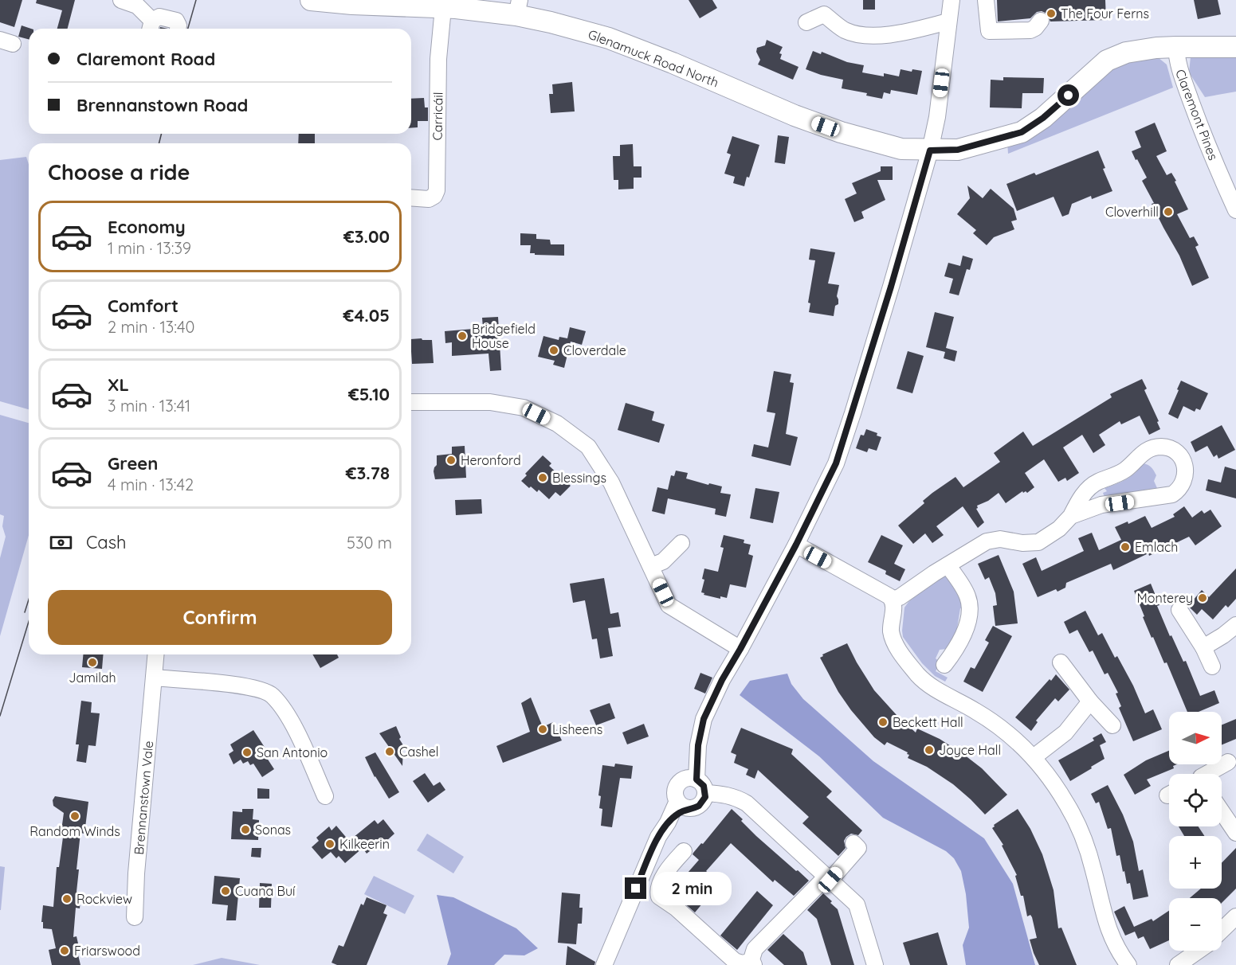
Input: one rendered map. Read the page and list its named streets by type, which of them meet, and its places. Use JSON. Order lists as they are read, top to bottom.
{
  "streets": {
    "main road": ["Glenamuck Road North"],
    "street": ["Claremont Pines", "Carricáil", "Brennanstown Vale"]
  },
  "crossings": [
    ["Glenamuck Road North", "Claremont Pines"],
    ["Glenamuck Road North", "Carricáil"]
  ],
  "places": [
    "The Four Ferns",
    "Cloverhill",
    "Bridgefield House",
    "Cloverdale",
    "Heronford",
    "Blessings",
    "Emlach",
    "Monterey",
    "Jamilah",
    "Beckett Hall",
    "Lisheens",
    "Joyce Hall",
    "Cashel",
    "San Antonio",
    "Random Winds",
    "Sonas",
    "Kilkeerin",
    "Cuana Buí",
    "Rockview",
    "Friarswood"
  ],
  "north": "right",
  "page": {
    "banner": ["Claremont Road", "Brennanstown Road"],
    "heading": "Choose a ride",
    "list": [
      {
        "name": "Economy",
        "note": "1 min · 13:39",
        "value": "€3.00"
      },
      {
        "name": "Comfort",
        "note": "2 min · 13:40",
        "value": "€4.05"
      },
      {
        "name": "XL",
        "note": "3 min · 13:41",
        "value": "€5.10"
      },
      {
        "name": "Green",
        "note": "4 min · 13:42",
        "value": "€3.78"
      }
    ],
    "pay": ["Cash", "530 m"],
    "buttons": "Confirm",
    "map_buttons": ["+", "−"],
    "bubble": "2 min"
  }
}
